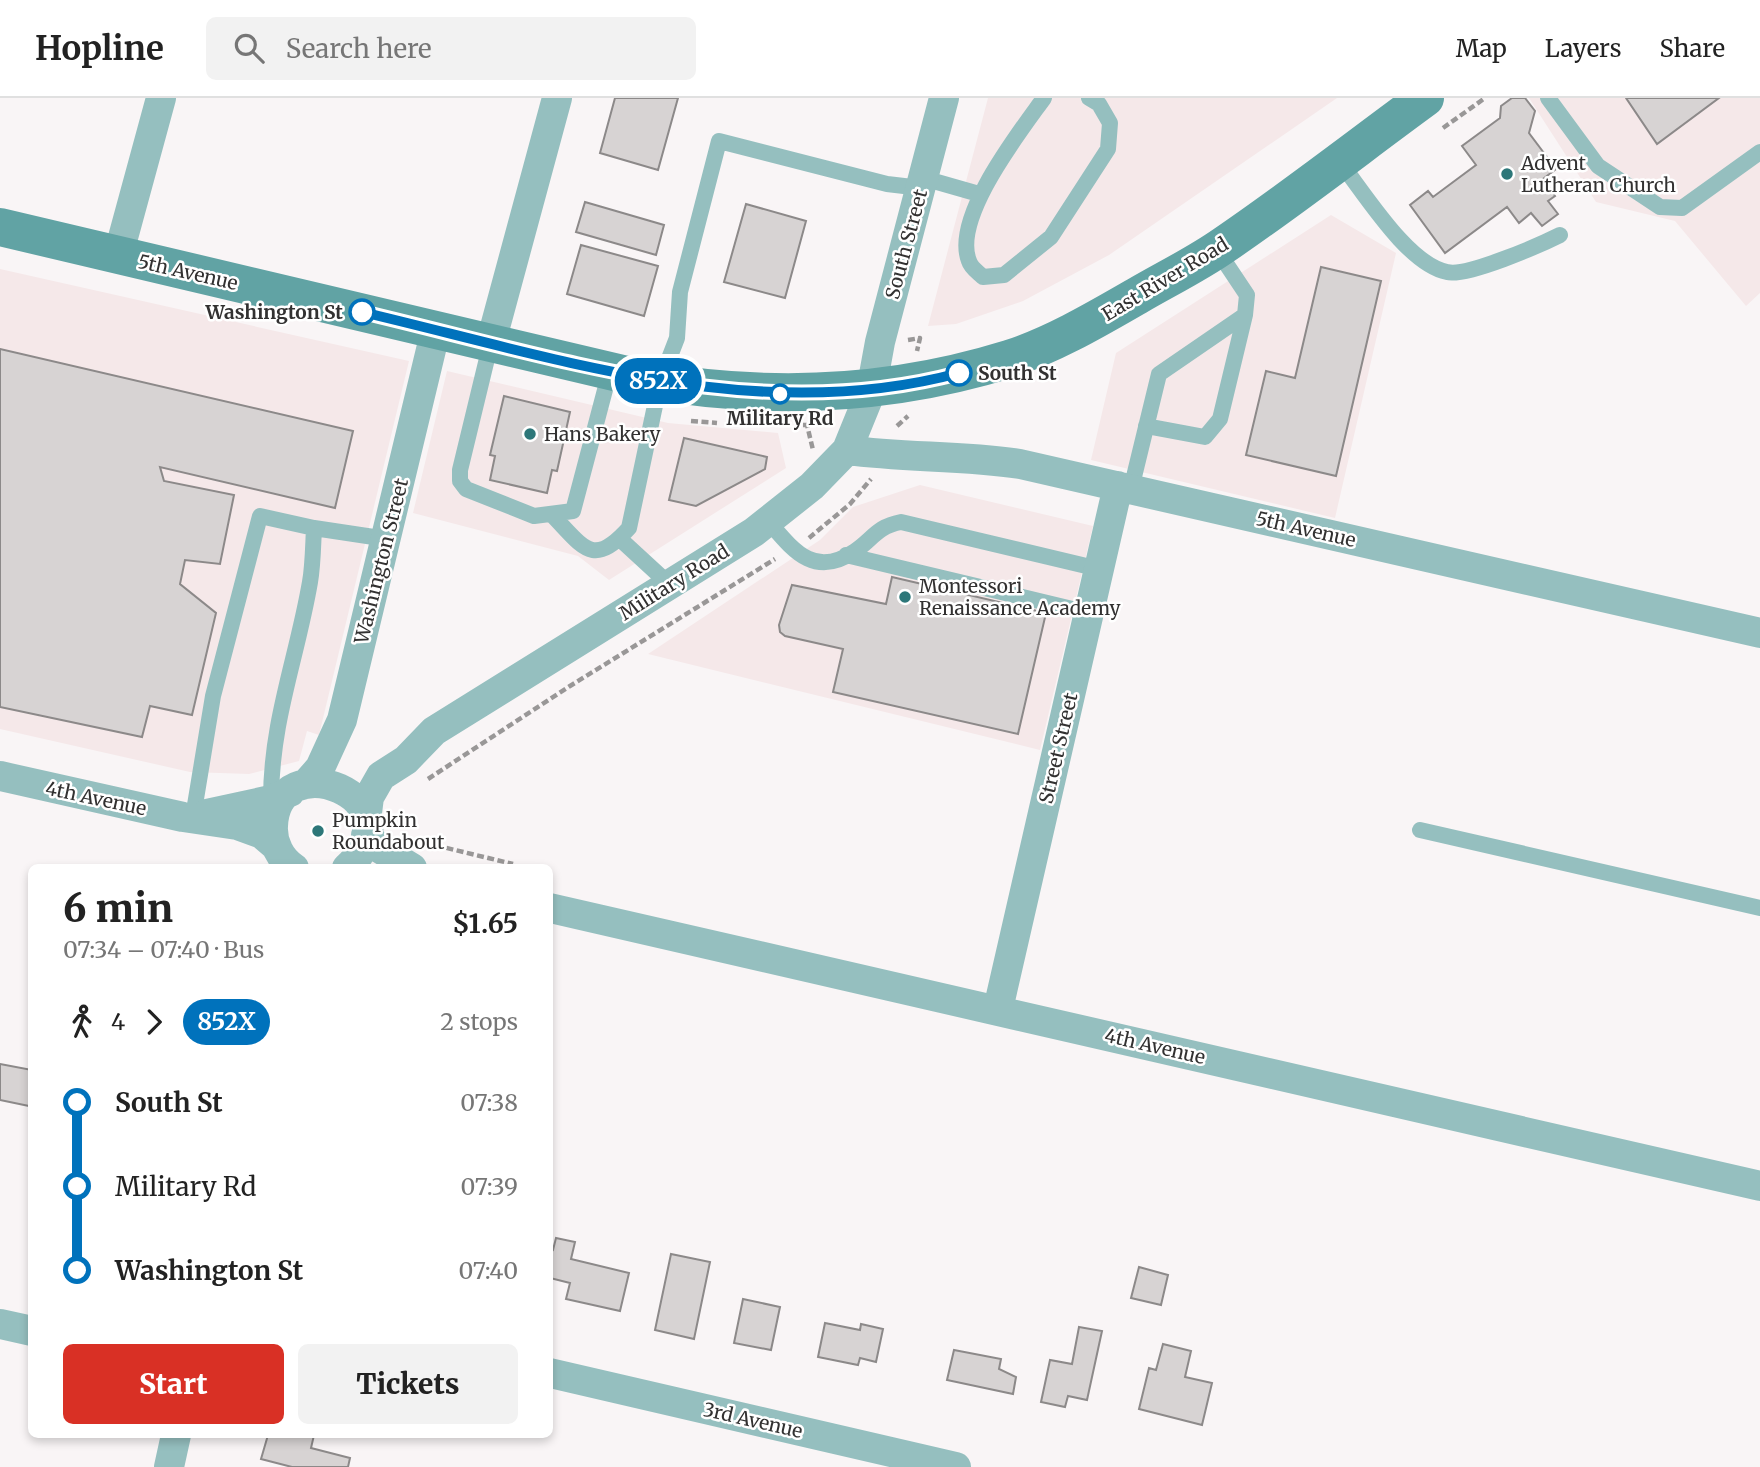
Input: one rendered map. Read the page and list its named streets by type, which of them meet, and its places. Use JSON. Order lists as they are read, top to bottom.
{
  "streets": {
    "main road": ["5th Avenue", "East River Road"],
    "street": [
      "South Street",
      "Washington Street",
      "Military Road",
      "Street Street",
      "4th Avenue",
      "3rd Avenue"
    ]
  },
  "crossings": [
    ["South Street", "5th Avenue"],
    ["South Street", "East River Road"],
    ["South Street", "Military Road"],
    ["5th Avenue", "East River Road"],
    ["5th Avenue", "Washington Street"],
    ["5th Avenue", "Military Road"],
    ["5th Avenue", "Street Street"],
    ["East River Road", "Military Road"],
    ["Washington Street", "Military Road"],
    ["Washington Street", "4th Avenue"],
    ["Military Road", "4th Avenue"],
    ["Street Street", "4th Avenue"]
  ],
  "places": [
    "Advent Lutheran Church",
    "Washington St",
    "South St",
    "Military Rd",
    "Hans Bakery",
    "Montessori Renaissance Academy",
    "Pumpkin Roundabout"
  ],
  "lines": ["bus line 852X"],
  "page": {
    "header": "Hopline",
    "search": "Search here",
    "nav": ["Map", "Layers", "Share"],
    "on_map": "852X",
    "heading": ["6 min", "07:34 – 07:40 · Bus", "$1.65"],
    "legs": ["4", "852X", "2 stops"],
    "list": [
      {
        "name": "South St",
        "value": "07:38"
      },
      {
        "name": "Military Rd",
        "value": "07:39"
      },
      {
        "name": "Washington St",
        "value": "07:40"
      }
    ],
    "buttons": ["Start", "Tickets"]
  }
}
